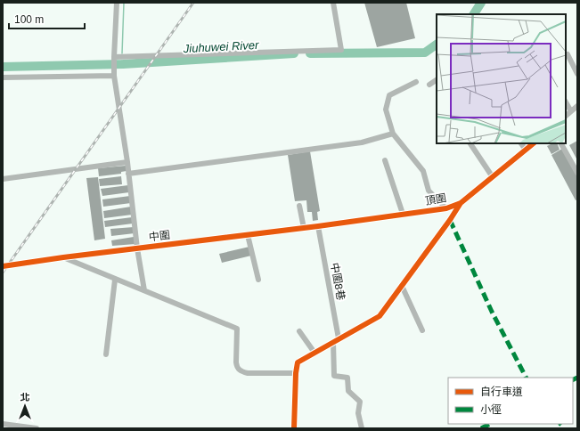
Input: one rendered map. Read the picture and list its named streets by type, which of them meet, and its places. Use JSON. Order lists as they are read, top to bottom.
{
  "streets": {
    "street": ["頂圍", "中圍", "中圍8巷"]
  },
  "crossings": [
    ["頂圍", "中圍"],
    ["頂圍", "中圍8巷"],
    ["中圍", "中圍8巷"]
  ],
  "water": ["Jiuhuwei River"],
  "legend": ["自行車道", "小徑"],
  "scale_bar": "100 m",
  "north": "top"
}
